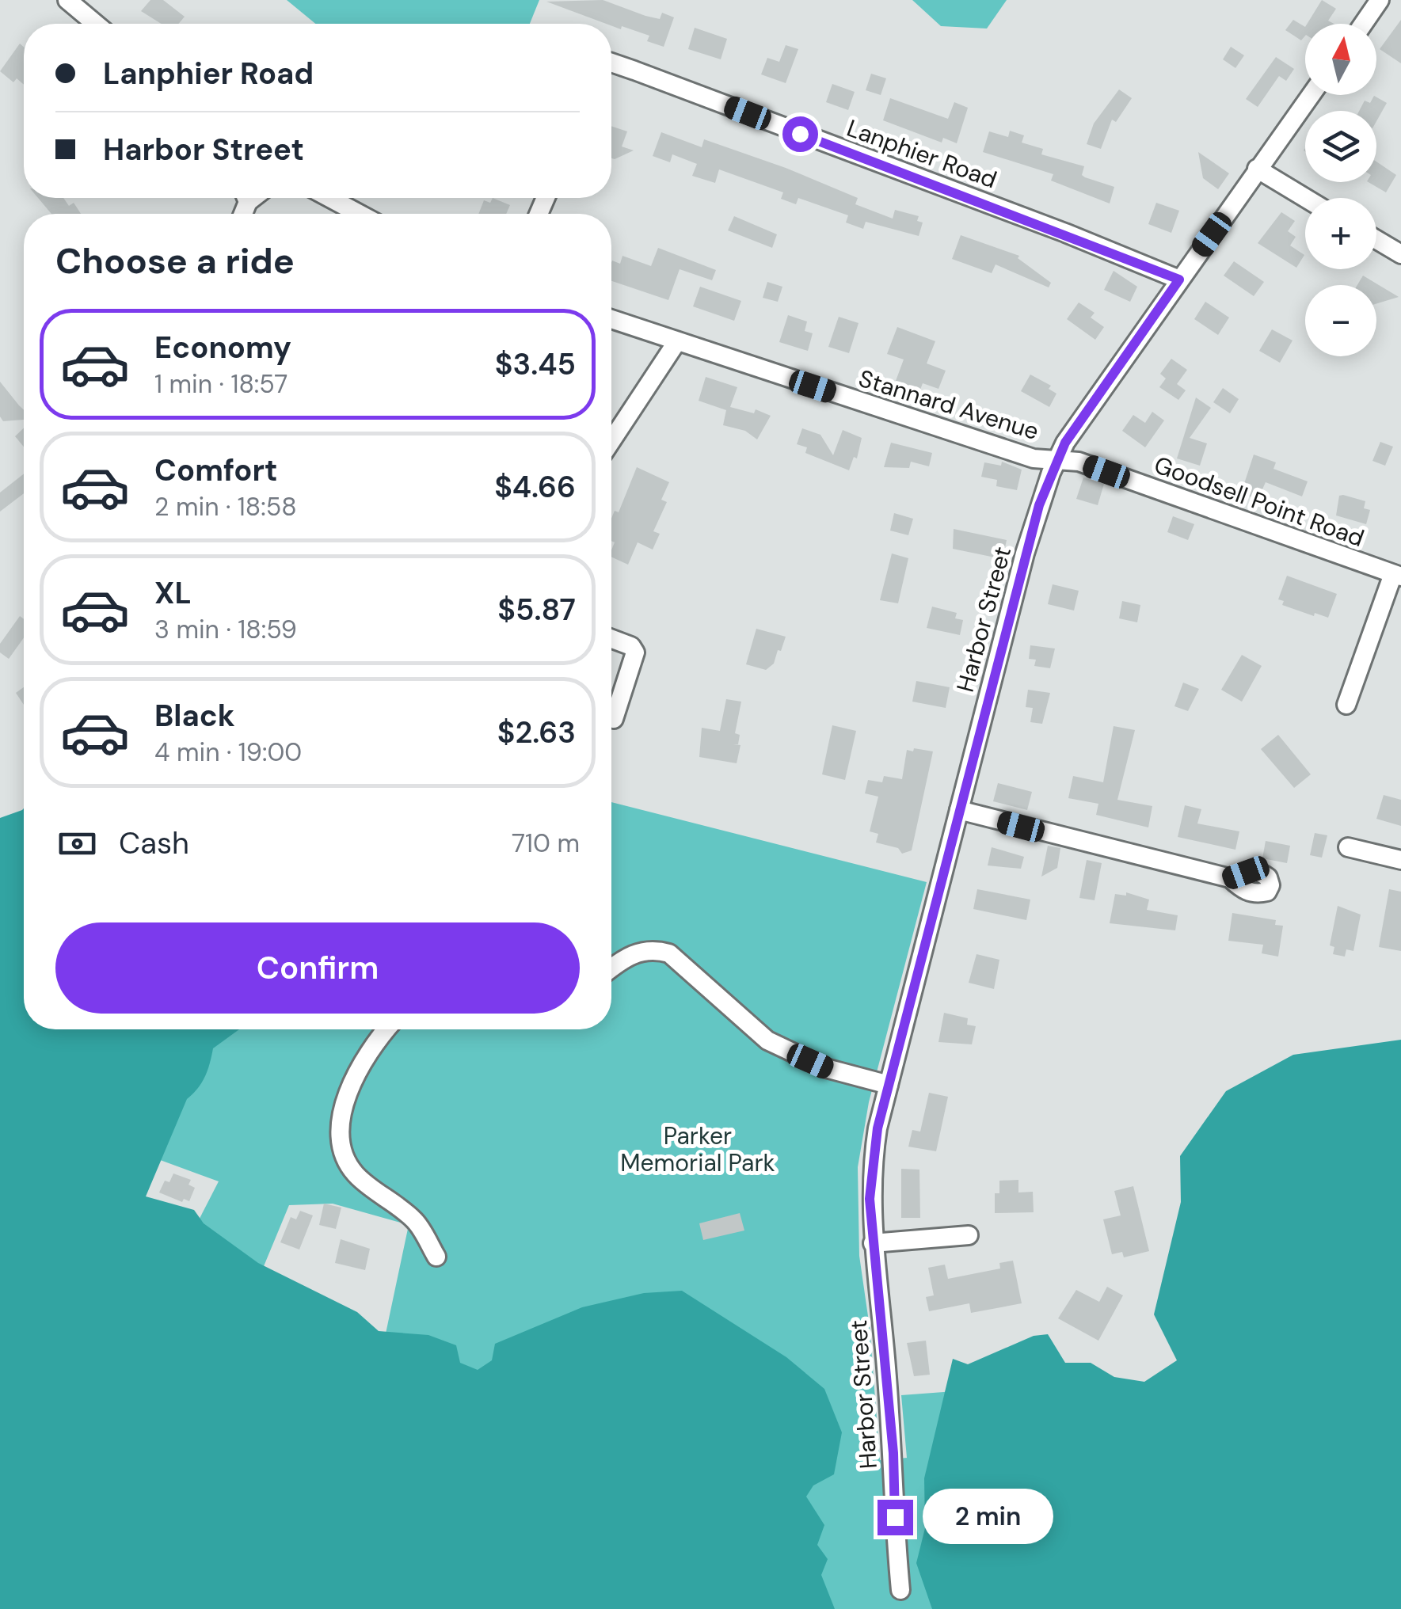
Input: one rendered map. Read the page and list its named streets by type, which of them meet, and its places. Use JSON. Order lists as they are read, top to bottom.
{
  "streets": {
    "street": [
      "Lanphier Road",
      "Stannard Avenue",
      "Goodsell Point Road",
      "Harbor Street"
    ]
  },
  "crossings": [
    ["Lanphier Road", "Harbor Street"],
    ["Stannard Avenue", "Goodsell Point Road"],
    ["Stannard Avenue", "Harbor Street"],
    ["Goodsell Point Road", "Harbor Street"]
  ],
  "parks": ["Parker Memorial Park"],
  "north": "top",
  "page": {
    "map_buttons": ["+", "−"],
    "banner": ["Lanphier Road", "Harbor Street"],
    "heading": "Choose a ride",
    "list": [
      {
        "name": "Economy",
        "note": "1 min · 18:57",
        "value": "$3.45"
      },
      {
        "name": "Comfort",
        "note": "2 min · 18:58",
        "value": "$4.66"
      },
      {
        "name": "XL",
        "note": "3 min · 18:59",
        "value": "$5.87"
      },
      {
        "name": "Black",
        "note": "4 min · 19:00",
        "value": "$2.63"
      }
    ],
    "pay": ["Cash", "710 m"],
    "buttons": "Confirm",
    "bubble": "2 min"
  }
}
